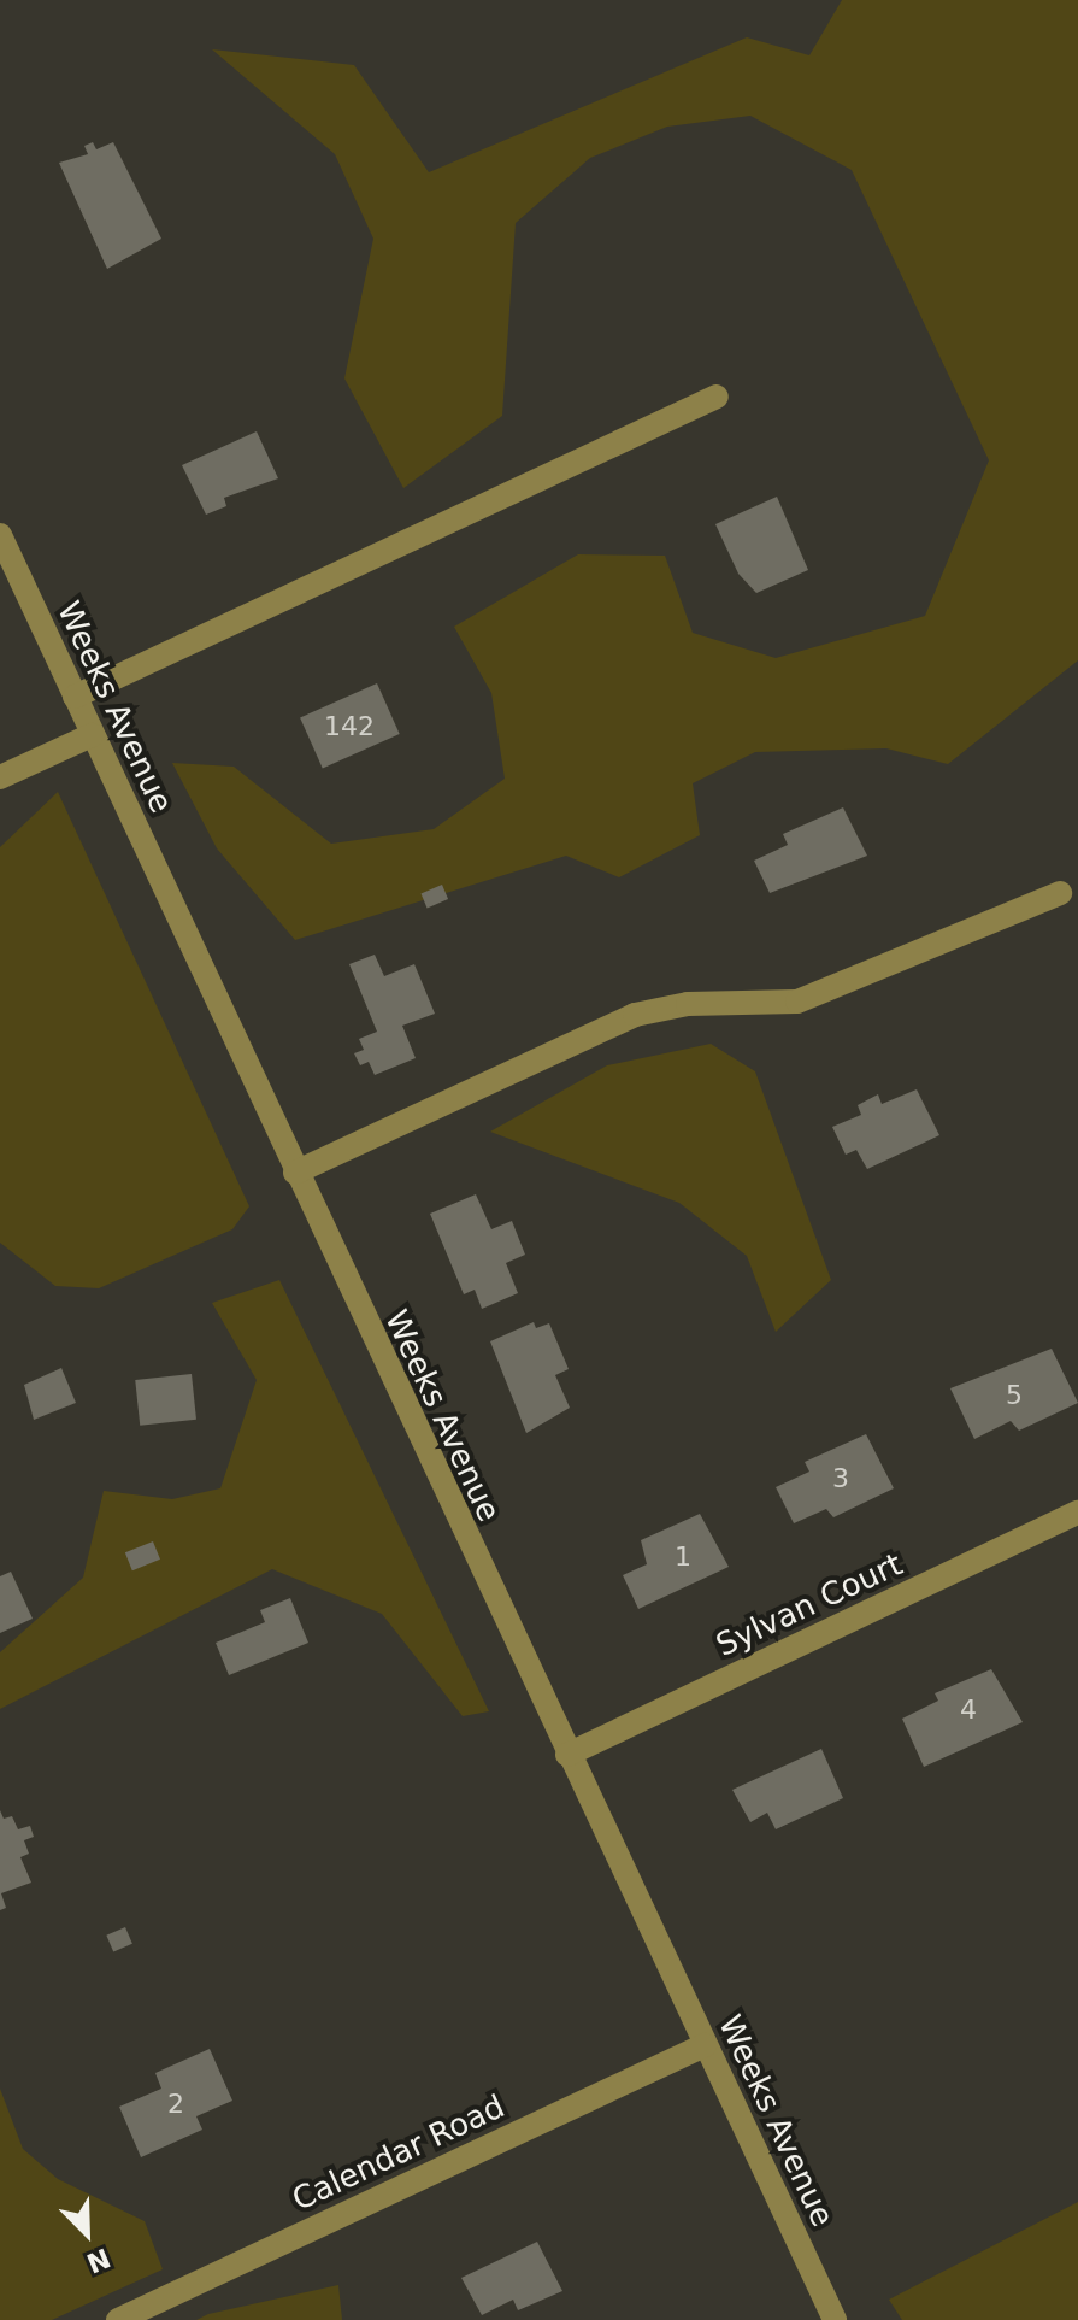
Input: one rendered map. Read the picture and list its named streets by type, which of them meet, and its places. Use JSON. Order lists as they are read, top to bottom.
{
  "streets": {
    "street": ["Weeks Avenue", "Sylvan Court", "Calendar Road"]
  },
  "crossings": [
    ["Weeks Avenue", "Sylvan Court"],
    ["Weeks Avenue", "Calendar Road"]
  ],
  "house_numbers": [
    "142",
    "5",
    "3",
    "1",
    "4",
    "2"
  ],
  "north": "bottom right"
}
